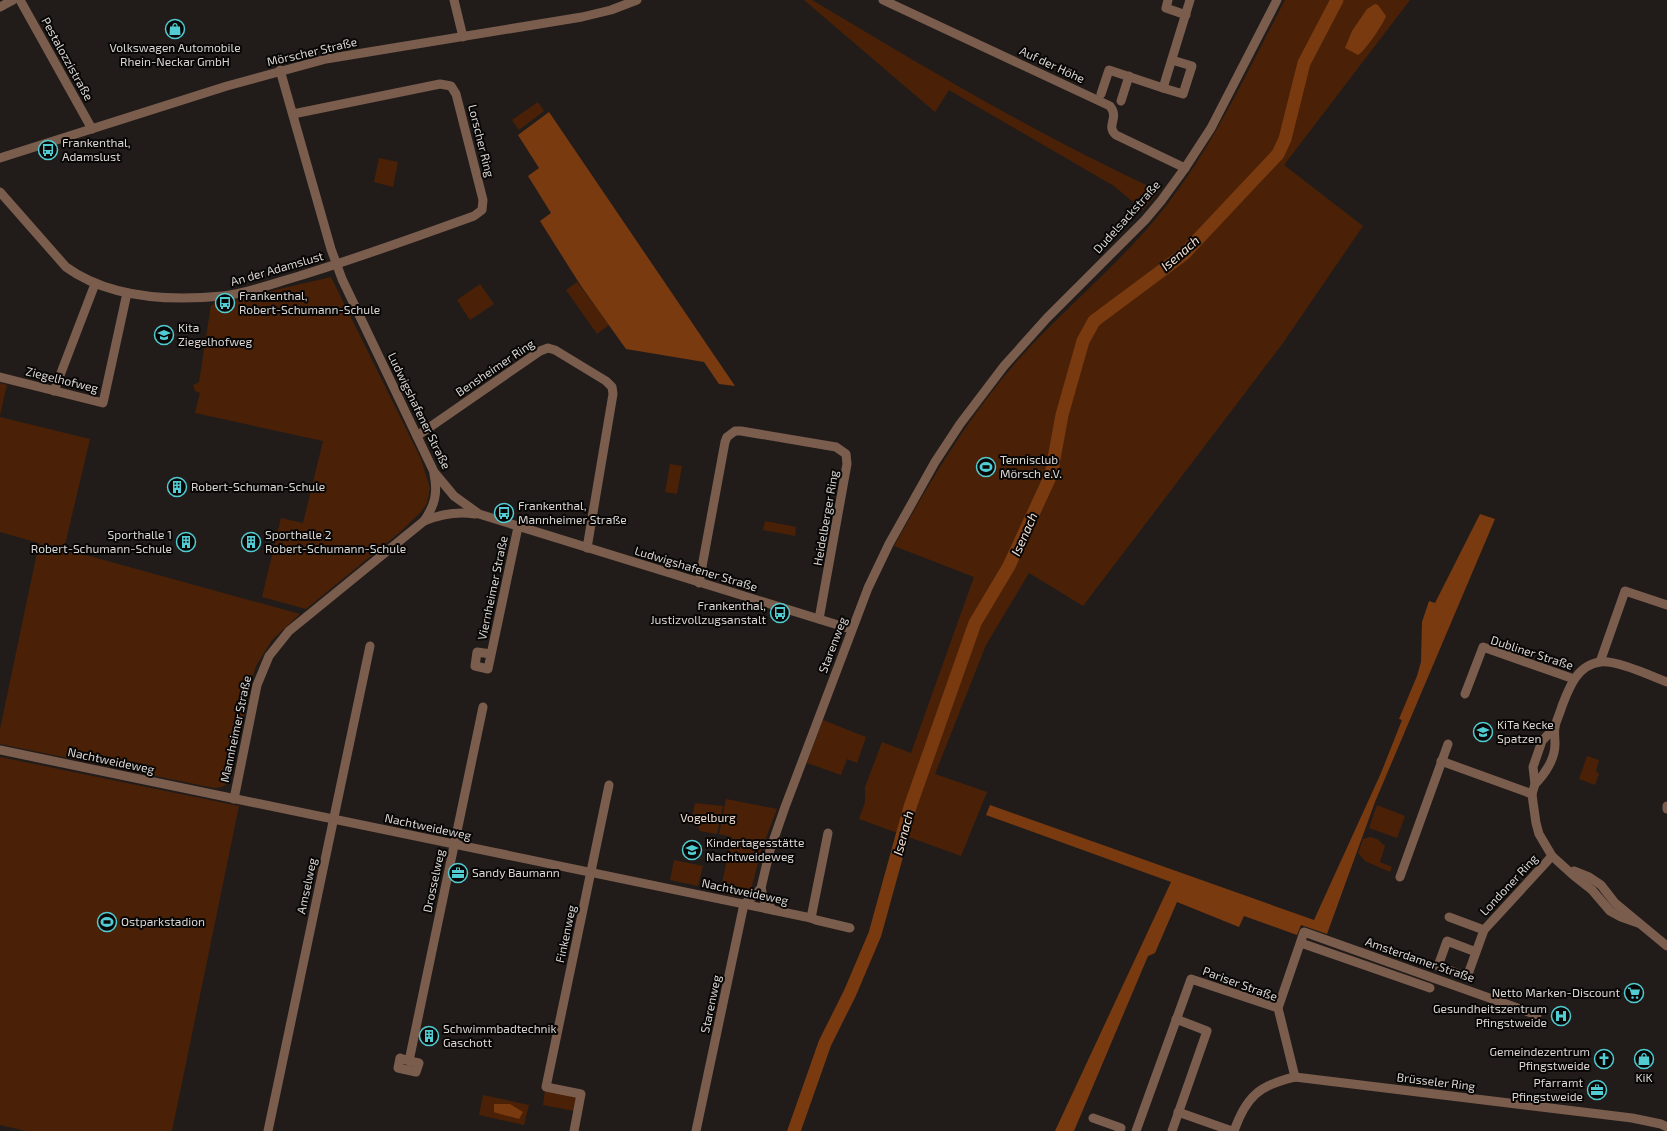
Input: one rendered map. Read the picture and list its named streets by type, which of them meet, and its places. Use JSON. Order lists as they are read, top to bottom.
{
  "streets": {
    "street": [
      "Mörscher Straße",
      "Pestalozzistraße",
      "Auf der Höhe",
      "Lorscher Ring",
      "Dudelsackstraße",
      "An der Adamslust",
      "Bensheimer Ring",
      "Ziegelhofweg",
      "Ludwigshafener Straße",
      "Heidelberger Ring",
      "Viernheimer Straße",
      "Starenweg",
      "Dubliner Straße",
      "Mannheimer Straße",
      "Nachtweideweg",
      "Drosselweg",
      "Londoner Ring",
      "Amselweg",
      "Finkenweg",
      "Amsterdamer Straße",
      "Pariser Straße",
      "Brüsseler Ring"
    ]
  },
  "crossings": [
    ["Mörscher Straße", "Pestalozzistraße"],
    ["Mörscher Straße", "Ludwigshafener Straße"],
    ["Auf der Höhe", "Dudelsackstraße"],
    ["Lorscher Ring", "An der Adamslust"],
    ["Lorscher Ring", "Ludwigshafener Straße"],
    ["Dudelsackstraße", "Starenweg"],
    ["An der Adamslust", "Ziegelhofweg"],
    ["An der Adamslust", "Ludwigshafener Straße"],
    ["Bensheimer Ring", "Ludwigshafener Straße"],
    ["Ludwigshafener Straße", "Heidelberger Ring"],
    ["Ludwigshafener Straße", "Viernheimer Straße"],
    ["Ludwigshafener Straße", "Starenweg"],
    ["Ludwigshafener Straße", "Mannheimer Straße"],
    ["Starenweg", "Nachtweideweg"],
    ["Dubliner Straße", "Londoner Ring"],
    ["Mannheimer Straße", "Nachtweideweg"],
    ["Nachtweideweg", "Drosselweg"],
    ["Nachtweideweg", "Amselweg"],
    ["Nachtweideweg", "Finkenweg"],
    ["Pariser Straße", "Brüsseler Ring"]
  ],
  "water": ["Isenach"],
  "parks": ["Vogelburg"],
  "places": {
    "shop": ["Volkswagen Automobile Rhein-Neckar GmbH", "KiK"],
    "bus stop": [
      "Frankenthal, Adamslust",
      "Frankenthal, Robert-Schumann-Schule",
      "Frankenthal, Mannheimer Straße",
      "Frankenthal, Justizvollzugsanstalt"
    ],
    "school or university": ["Kita Ziegelhofweg", "KiTa Kecke Spatzen", "Kindertagesstätte Nachtweideweg"],
    "sports": ["Tennisclub Mörsch e.V.", "Ostparkstadion"],
    "building": [
      "Robert-Schuman-Schule",
      "Sporthalle 1 Robert-Schumann-Schule",
      "Sporthalle 2 Robert-Schumann-Schule",
      "Schwimmbadtechnik Gaschott"
    ],
    "office": ["Sandy Baumann", "Pfarramt Pfingstweide"],
    "supermarket": ["Netto Marken-Discount"],
    "hospital": ["Gesundheitszentrum Pfingstweide"],
    "church": ["Gemeindezentrum Pfingstweide"]
  }
}
